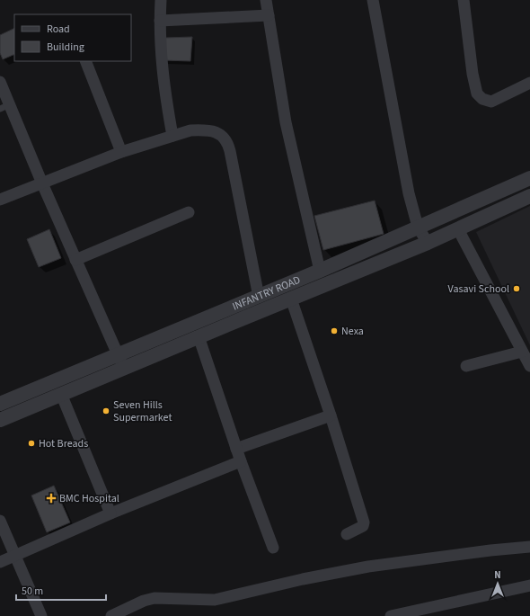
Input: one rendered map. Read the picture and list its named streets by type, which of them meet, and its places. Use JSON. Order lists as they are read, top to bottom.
{
  "streets": {
    "street": ["INFANTRY ROAD"]
  },
  "places": {
    "other": [
      "Vasavi School",
      "Nexa",
      "Seven Hills Supermarket",
      "Hot Breads"
    ],
    "health": ["BMC Hospital"]
  },
  "legend": ["Road", "Building"],
  "scale_bar": "50 m",
  "north": "top"
}
